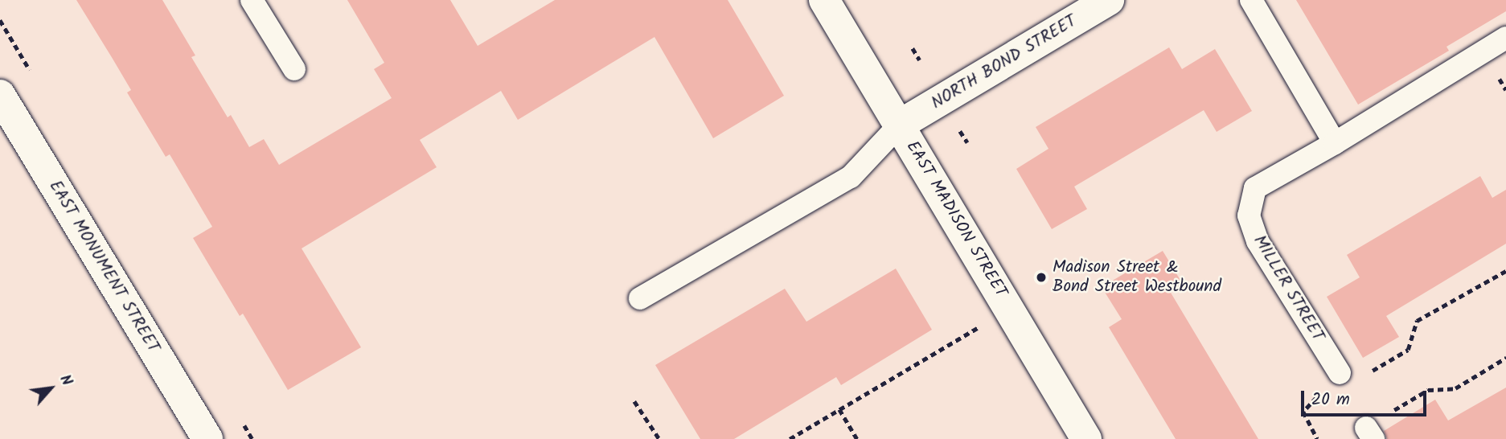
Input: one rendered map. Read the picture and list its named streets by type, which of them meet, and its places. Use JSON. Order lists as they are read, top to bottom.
{
  "streets": {
    "main road": ["NORTH BOND STREET", "EAST MADISON STREET", "EAST MONUMENT STREET"],
    "lane": ["MILLER STREET"]
  },
  "crossings": [
    ["NORTH BOND STREET", "EAST MADISON STREET"]
  ],
  "places": ["Madison Street & Bond Street Westbound"],
  "scale_bar": "20 m",
  "north": "top right"
}
